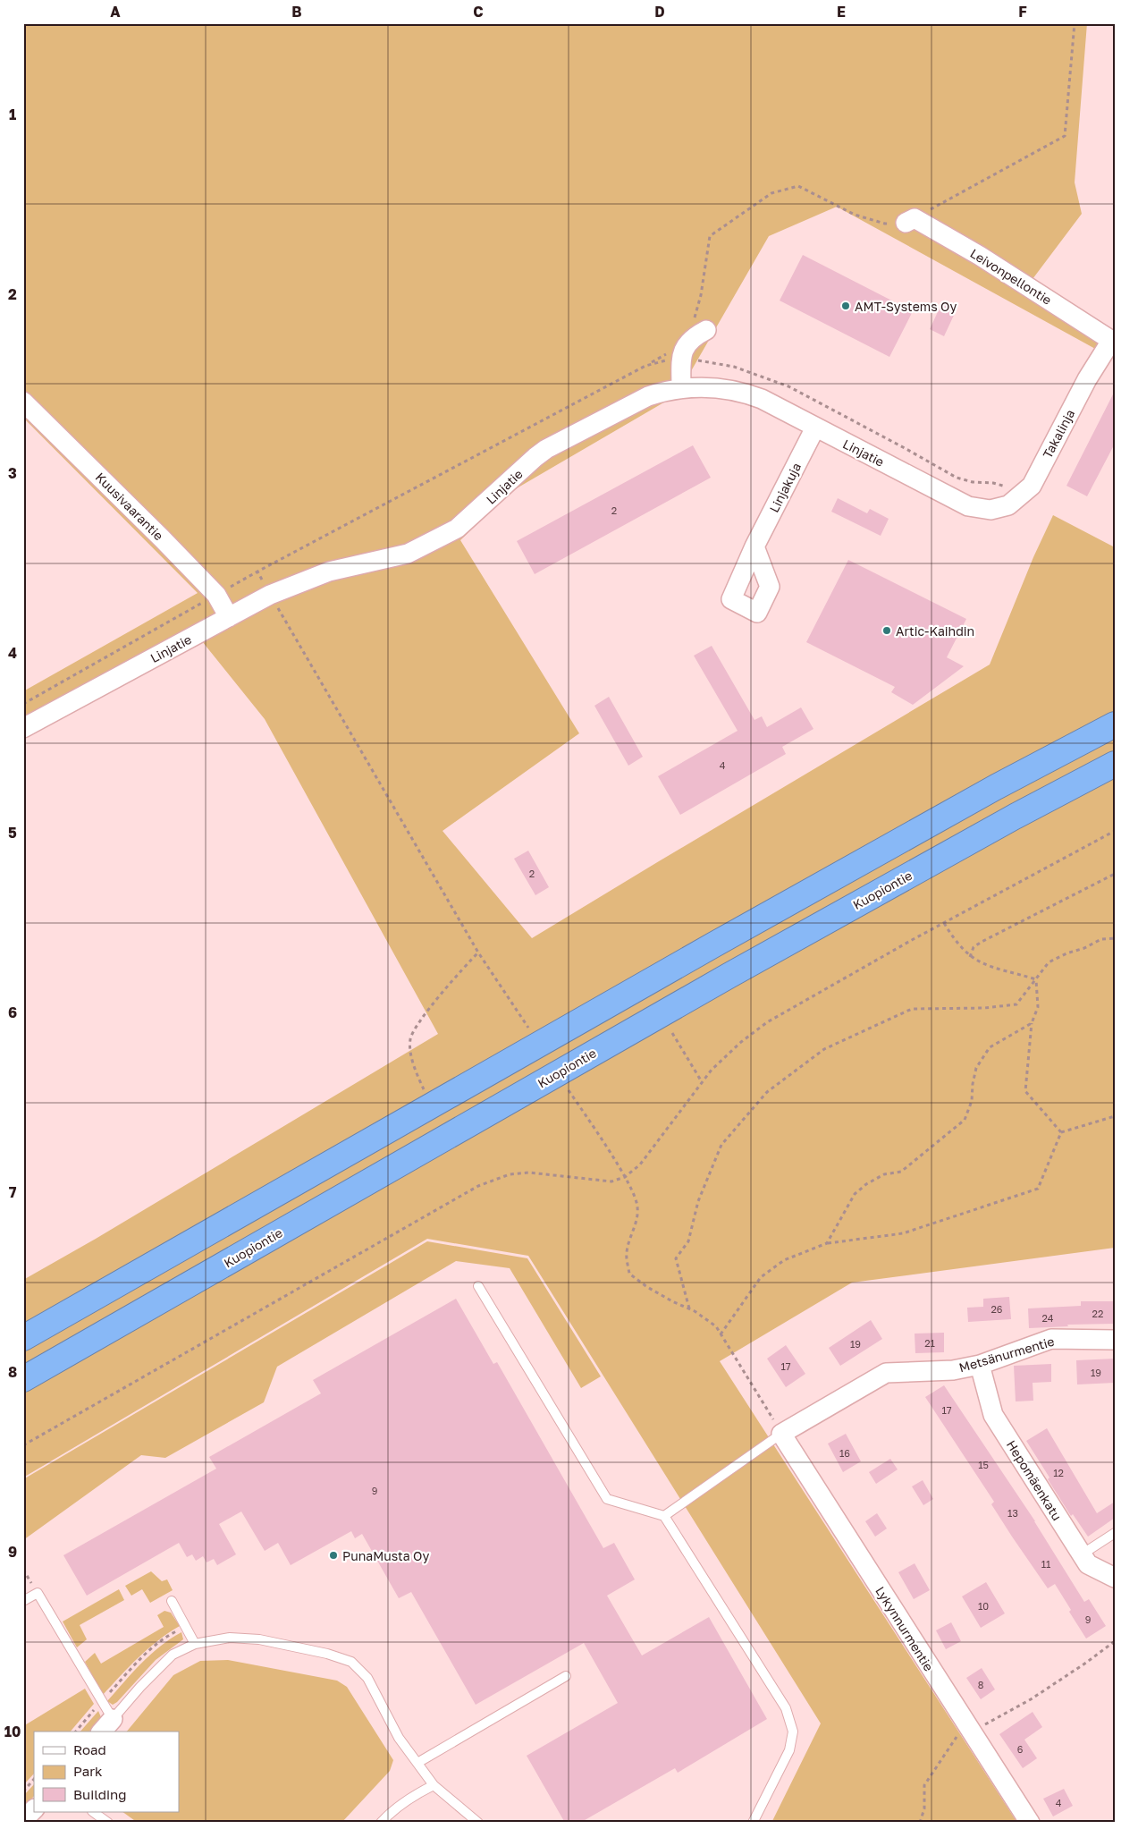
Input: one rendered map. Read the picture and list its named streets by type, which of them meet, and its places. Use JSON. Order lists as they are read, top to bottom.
{
  "streets": {
    "highway": ["Kuopiontie"],
    "street": [
      "Leivonpellontie",
      "Takalinja",
      "Linjatie",
      "Linjakuja",
      "Kuusivaarantie",
      "Metsänurmentie",
      "Hepomäenkatu",
      "Lykynnurmentie"
    ]
  },
  "crossings": [
    ["Leivonpellontie", "Takalinja"],
    ["Takalinja", "Linjatie"],
    ["Linjatie", "Linjakuja"],
    ["Linjatie", "Kuusivaarantie"],
    ["Metsänurmentie", "Hepomäenkatu"],
    ["Metsänurmentie", "Lykynnurmentie"]
  ],
  "places": ["AMT-Systems Oy", "Artic-Kaihdin", "PunaMusta Oy"],
  "house_numbers": [
    "2",
    "4",
    "2",
    "26",
    "22",
    "24",
    "21",
    "19",
    "17",
    "19",
    "17",
    "16",
    "15",
    "12",
    "9",
    "13",
    "11",
    "10",
    "9",
    "8",
    "6",
    "4"
  ],
  "legend": ["Road", "Park", "Building"],
  "grid": {
    "columns": [
      "A",
      "B",
      "C",
      "D",
      "E",
      "F"
    ],
    "rows": [
      "1",
      "2",
      "3",
      "4",
      "5",
      "6",
      "7",
      "8",
      "9",
      "10"
    ]
  }
}
